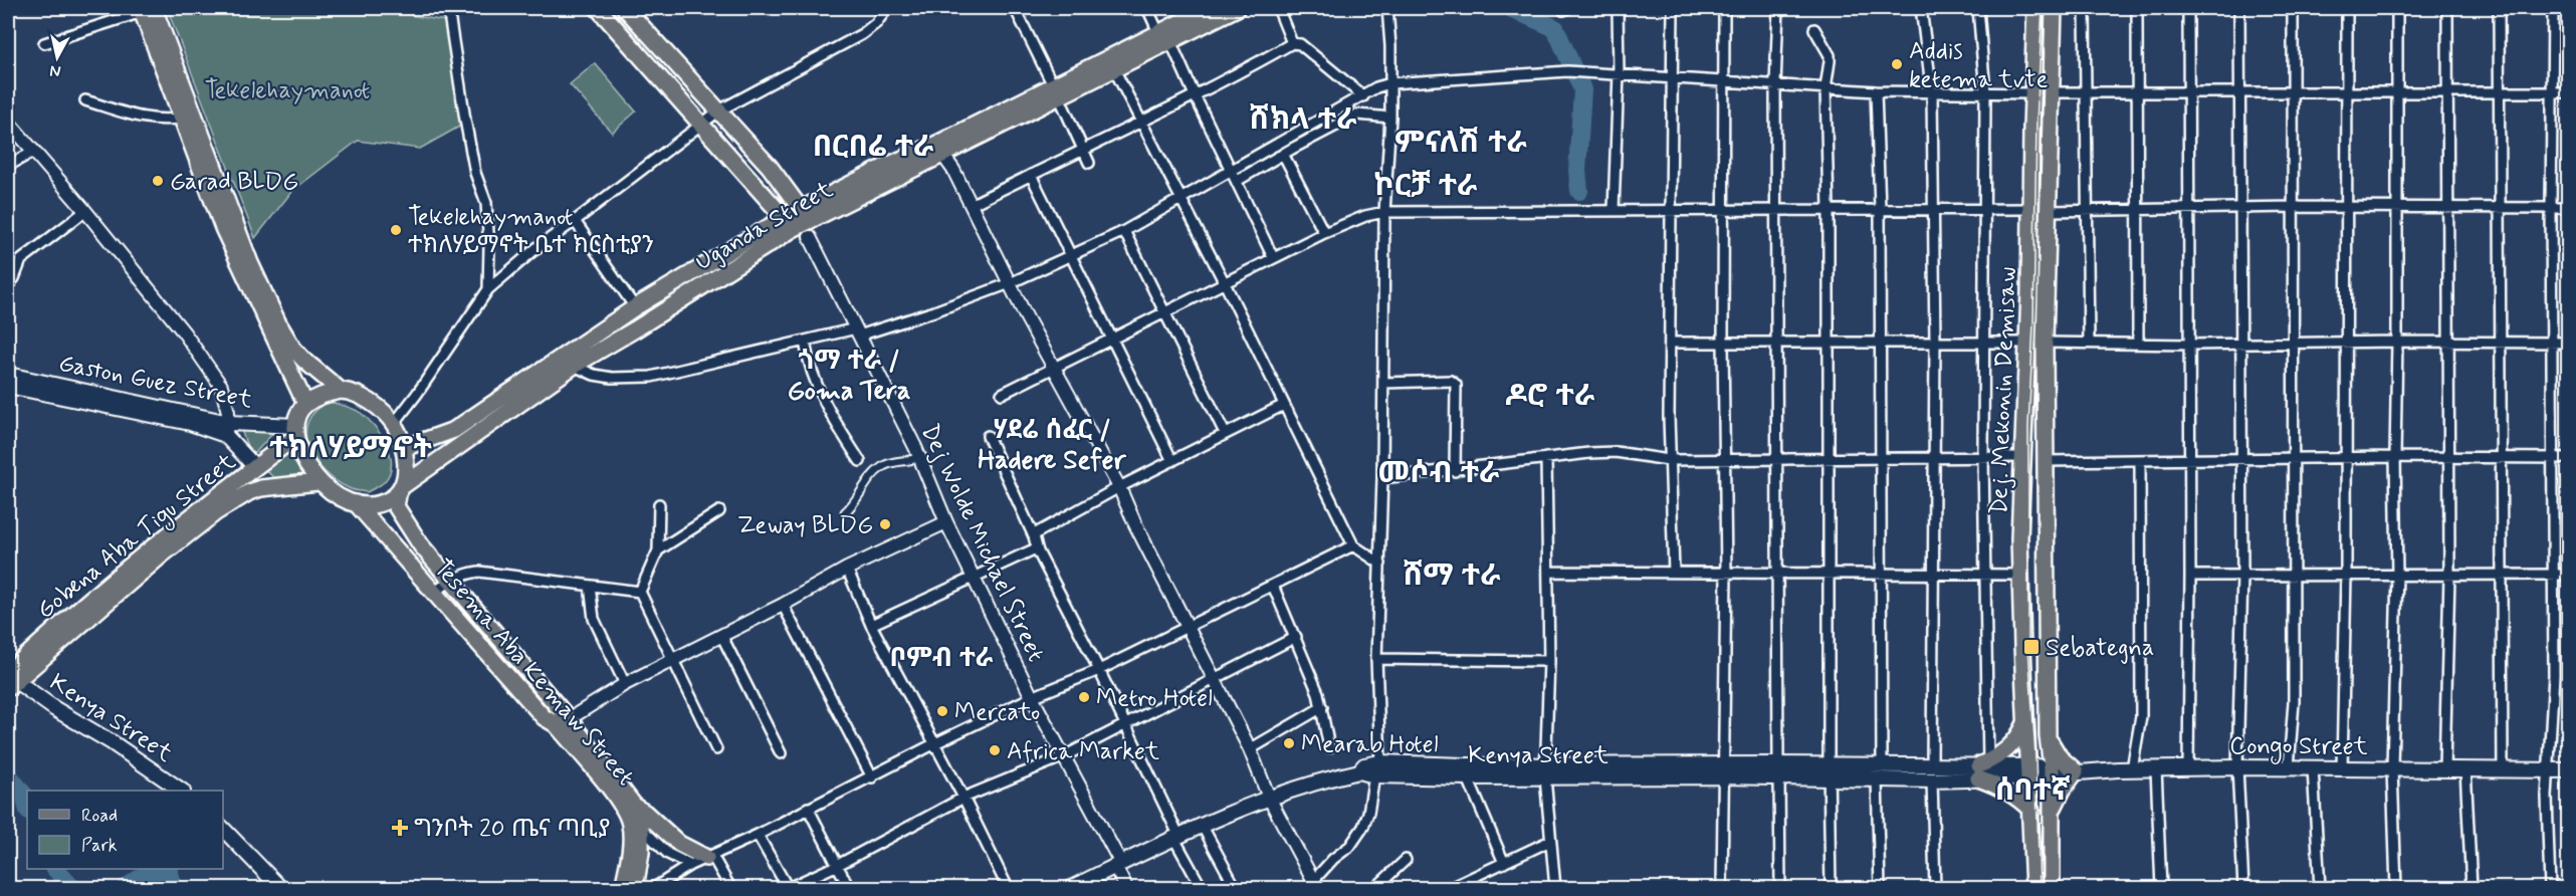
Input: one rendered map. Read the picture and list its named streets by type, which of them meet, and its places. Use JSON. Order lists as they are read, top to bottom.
{
  "streets": {
    "main road": [
      "Uganda Street",
      "Gaston Guez Street",
      "Dej. Mekonin Demisaw",
      "Gobena Aba Tigu Street",
      "Tesema Aba Kemaw Street",
      "Kenya Street",
      "Congo Street"
    ],
    "street": ["Dej Wolde Michael Street"]
  },
  "crossings": [
    ["Uganda Street", "Gaston Guez Street"],
    ["Uganda Street", "Gobena Aba Tigu Street"],
    ["Uganda Street", "Dej Wolde Michael Street"],
    ["Uganda Street", "Tesema Aba Kemaw Street"],
    ["Gaston Guez Street", "Gobena Aba Tigu Street"],
    ["Gaston Guez Street", "Tesema Aba Kemaw Street"],
    ["Dej. Mekonin Demisaw", "Congo Street"],
    ["Gobena Aba Tigu Street", "Tesema Aba Kemaw Street"],
    ["Gobena Aba Tigu Street", "Kenya Street"],
    ["Kenya Street", "Congo Street"]
  ],
  "districts": [
    "ሸክላ ተራ",
    "ምናለሽ ተራ",
    "በርበሬ ተራ",
    "ኮርቻ ተራ",
    "ጎማ ተራ / Goma Tera",
    "ዶሮ ተራ",
    "ሃደሬ ሰፈር / Hadere Sefer",
    "ተክለሃይማኖት",
    "መሶብ ተራ",
    "ሸማ ተራ",
    "ቦምብ ተራ",
    "ሰባተኛ"
  ],
  "parks": ["Tekelehaymanot"],
  "places": {
    "other": [
      "Addis ketema tvte",
      "Garad BLDG",
      "Tekelehaymanot ተክለሃይማኖት ቤተ ክርስቲያን",
      "Zeway BLDG",
      "Metro Hotel",
      "Mercato",
      "Mearab Hotel",
      "Africa Market"
    ],
    "transit": ["Sebategna"],
    "health": ["ግንቦት 20 ጤና ጣቢያ"]
  },
  "legend": ["Road", "Park"],
  "north": "bottom"
}
